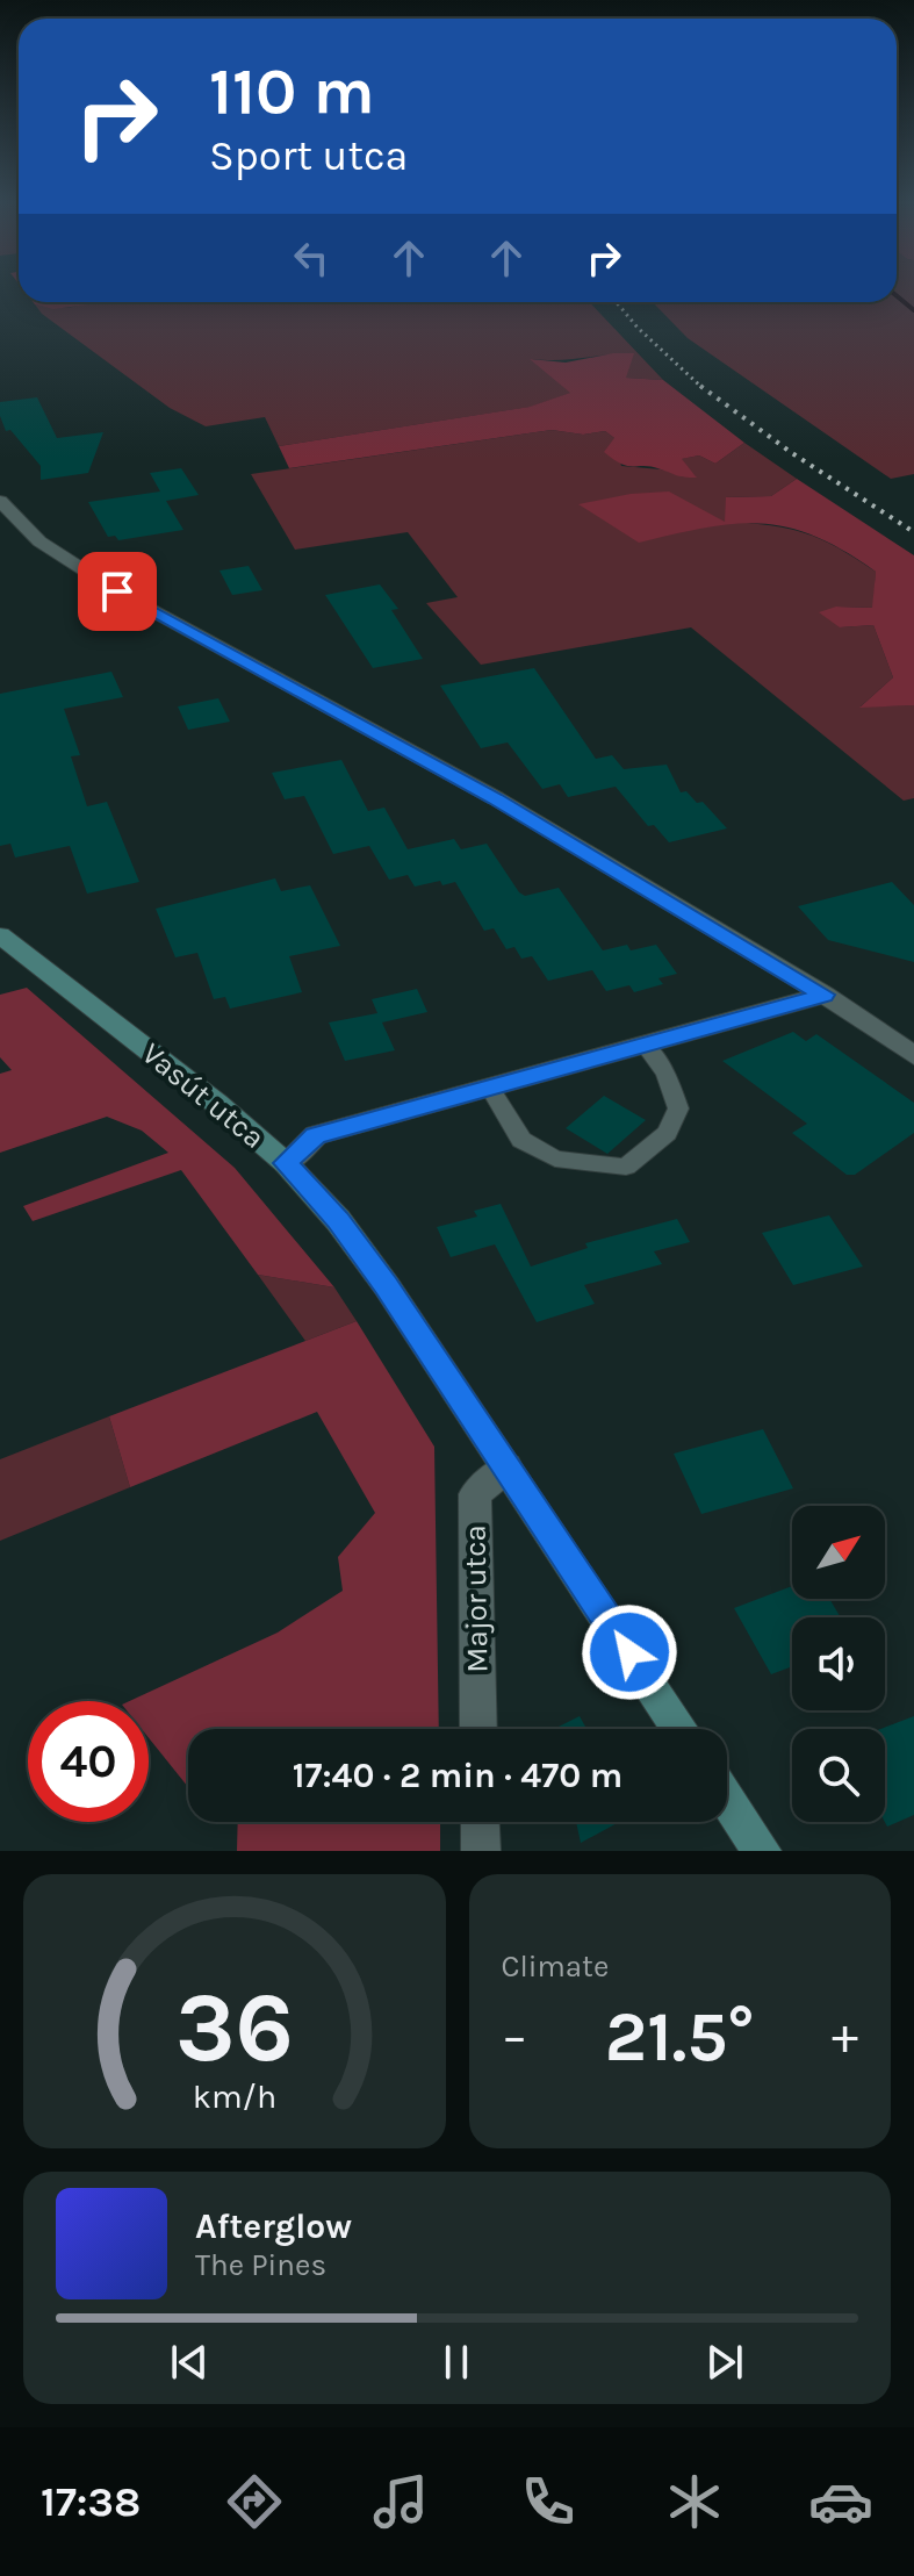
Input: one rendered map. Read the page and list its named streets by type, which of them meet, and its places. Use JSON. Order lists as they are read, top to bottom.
{
  "streets": {
    "street": ["Vasút utca", "Major utca"]
  },
  "crossings": [
    ["Vasút utca", "Major utca"]
  ],
  "north": "top right",
  "page": {
    "turn": ["110 m", "Sport utca"],
    "limit": "40",
    "trip": "17:40 · 2 min · 470 m",
    "tile": "Climate",
    "heat": ["−", "21.5°", "+"],
    "song": ["Afterglow", "The Pines"],
    "tabs": "17:38",
    "gauge": ["36", "km/h"]
  }
}
